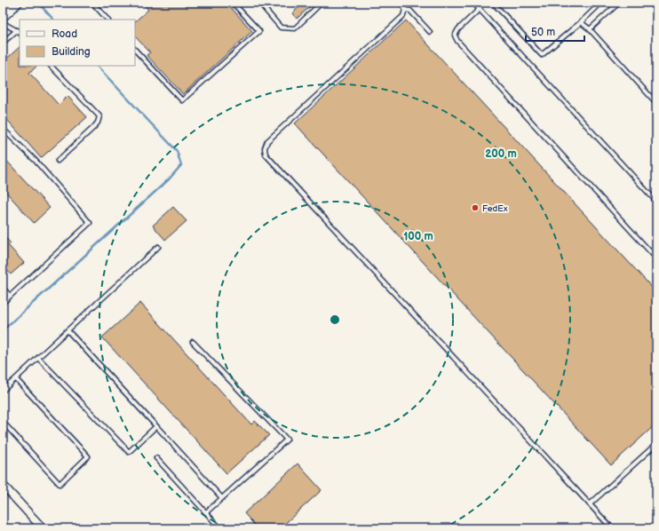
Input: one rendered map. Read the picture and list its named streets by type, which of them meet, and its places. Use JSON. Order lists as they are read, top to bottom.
{
  "places": ["FedEx"],
  "legend": ["Road", "Building"],
  "scale_bar": "50 m",
  "rings": ["200 m", "100 m"]
}
